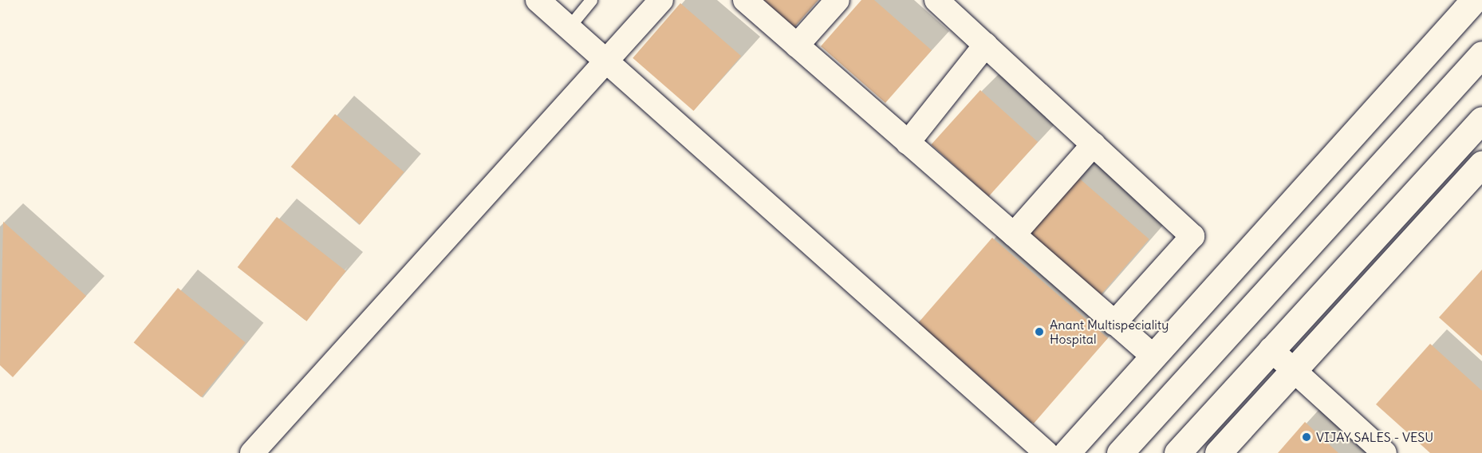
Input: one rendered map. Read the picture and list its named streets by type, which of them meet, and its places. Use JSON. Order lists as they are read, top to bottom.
{
  "places": ["Anant Multispeciality Hospital", "VIJAY SALES - VESU"]
}
